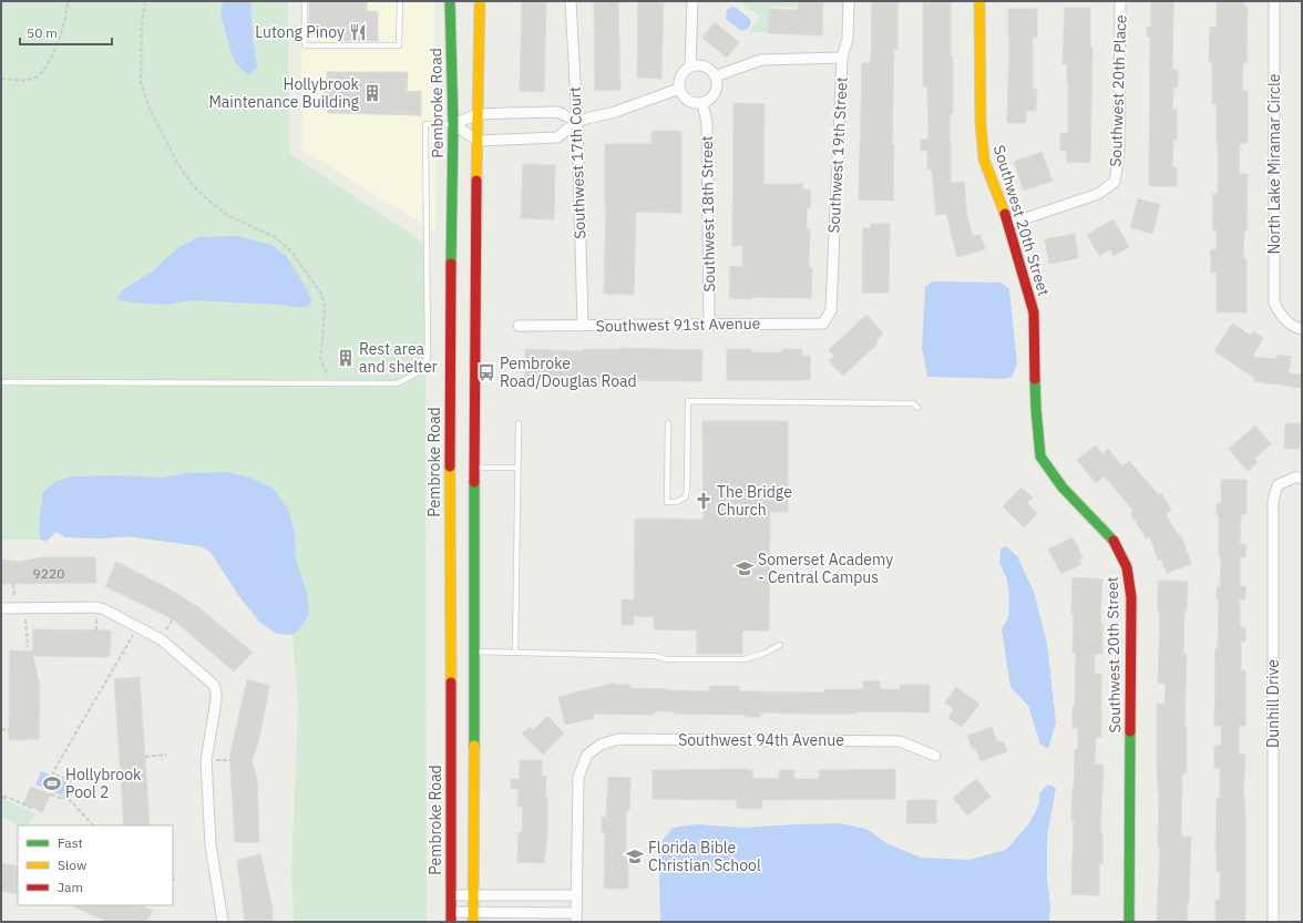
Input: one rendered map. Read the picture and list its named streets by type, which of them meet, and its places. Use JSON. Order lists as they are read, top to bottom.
{
  "streets": {
    "main road": ["Pembroke Road", "Southwest 20th Street"],
    "street": [
      "Southwest 20th Place",
      "Southwest 19th Street",
      "Southwest 17th Court",
      "North Lake Miramar Circle",
      "Southwest 18th Street",
      "Southwest 91st Avenue",
      "Dunhill Drive",
      "Southwest 94th Avenue"
    ]
  },
  "crossings": [
    ["Southwest 20th Place", "Southwest 20th Street"],
    ["Southwest 19th Street", "Southwest 91st Avenue"],
    ["Southwest 17th Court", "Southwest 91st Avenue"],
    ["Southwest 18th Street", "Southwest 91st Avenue"]
  ],
  "places": {
    "restaurant": ["Lutong Pinoy"],
    "building": ["Hollybrook Maintenance Building", "Rest area and shelter"],
    "bus stop": ["Pembroke Road/Douglas Road"],
    "church": ["The Bridge Church"],
    "school or university": ["Somerset Academy - Central Campus", "Florida Bible Christian School"],
    "sports": ["Hollybrook Pool 2"]
  },
  "house_numbers": ["9220"],
  "legend": ["Fast", "Slow", "Jam"],
  "scale_bar": "50 m"
}
